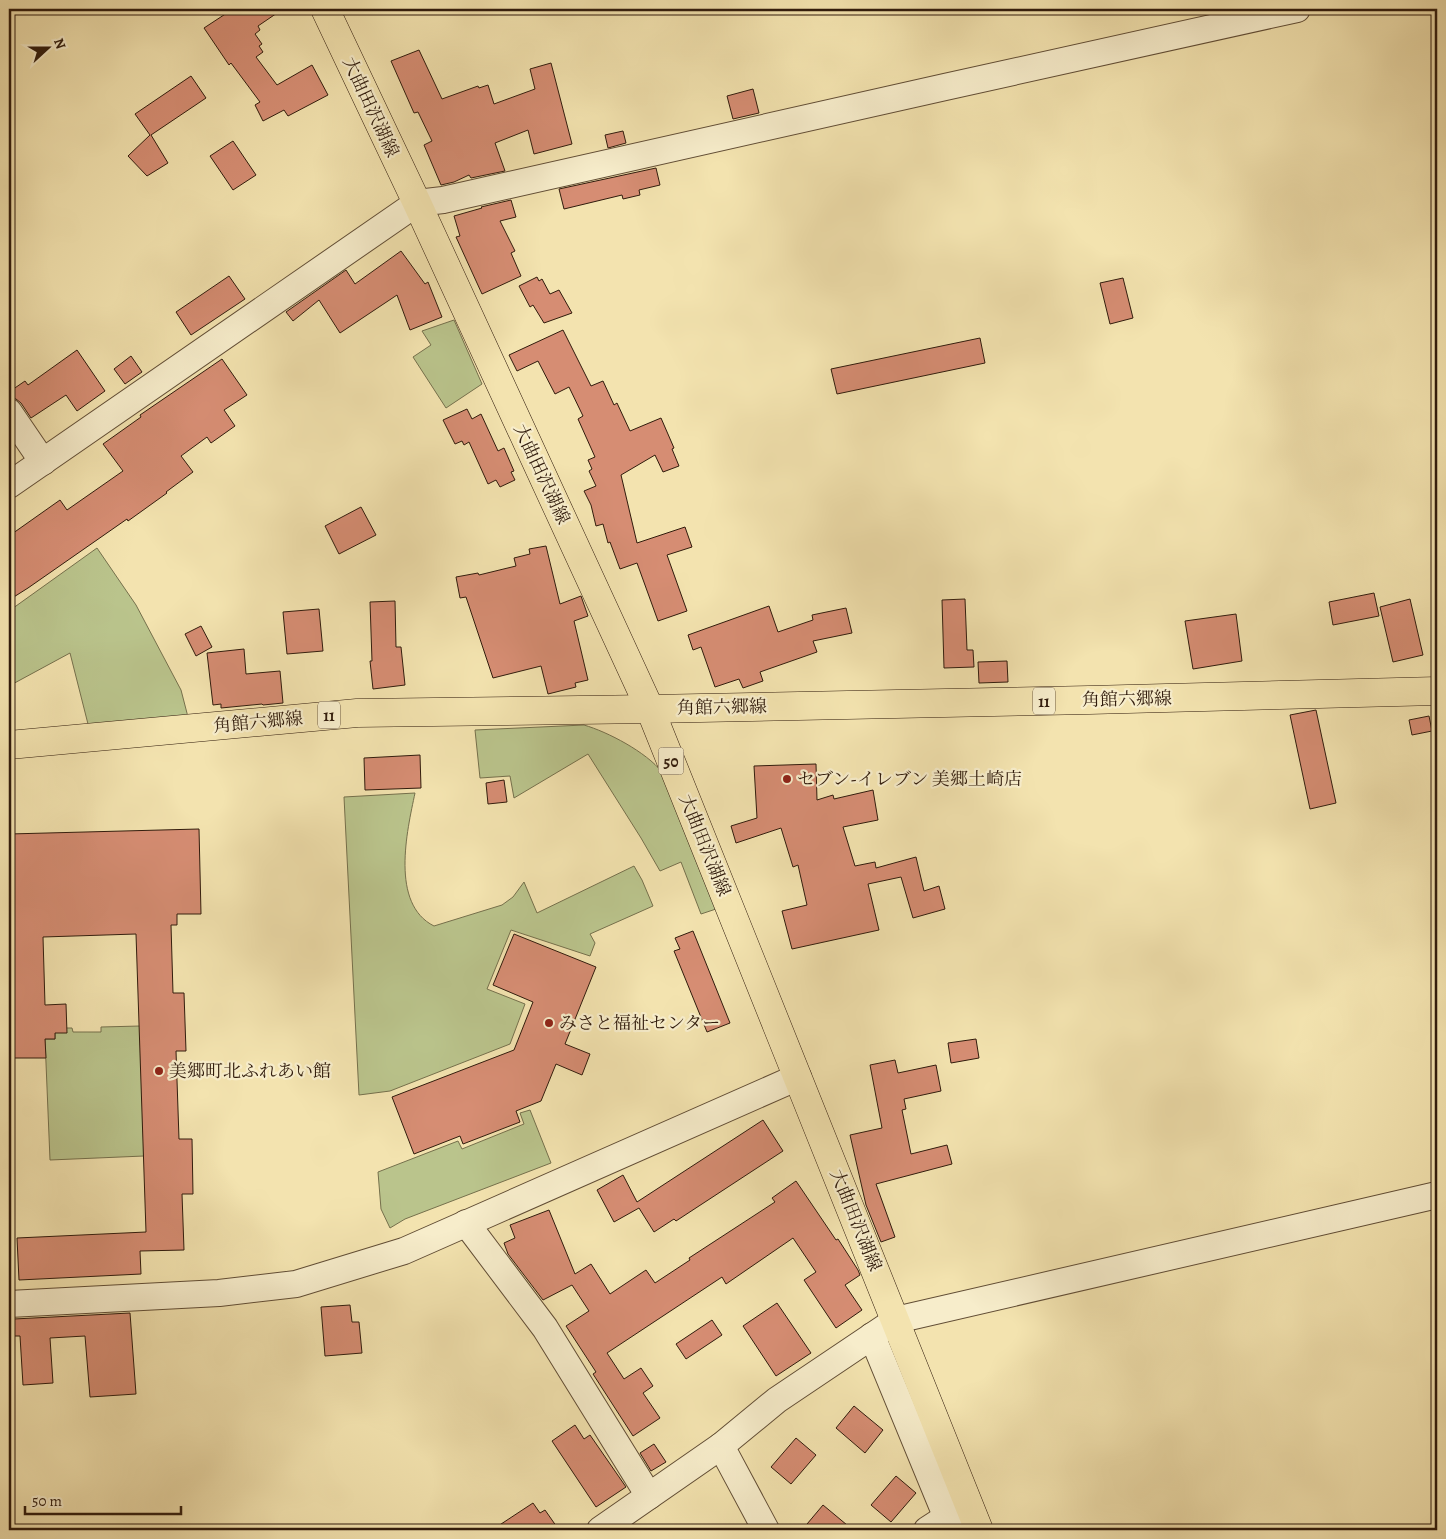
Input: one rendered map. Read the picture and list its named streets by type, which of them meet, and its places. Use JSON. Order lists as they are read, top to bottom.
{
  "streets": {
    "main road": [
      "大曲田沢湖線",
      "角館六郷線",
      "11",
      "50"
    ]
  },
  "crossings": [
    ["大曲田沢湖線", "角館六郷線"]
  ],
  "places": ["セブン-イレブン 美郷土崎店", "みさと福祉センター", "美郷町北ふれあい館"],
  "scale_bar": "50 m",
  "north": "right"
}
